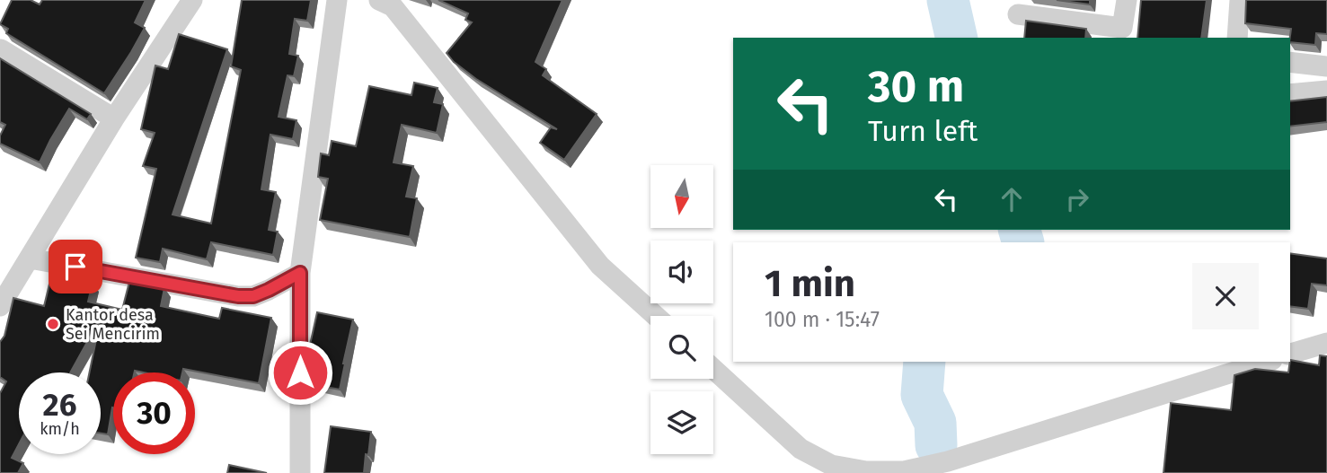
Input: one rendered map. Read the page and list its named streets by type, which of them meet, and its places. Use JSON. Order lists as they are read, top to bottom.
{
  "places": ["Kantor desa Sei Mencirim"],
  "north": "bottom",
  "page": {
    "turn": ["30 m", "Turn left"],
    "heading": ["1 min", "100 m · 15:47"],
    "speed": "26 km/h",
    "limit": "30"
  }
}
